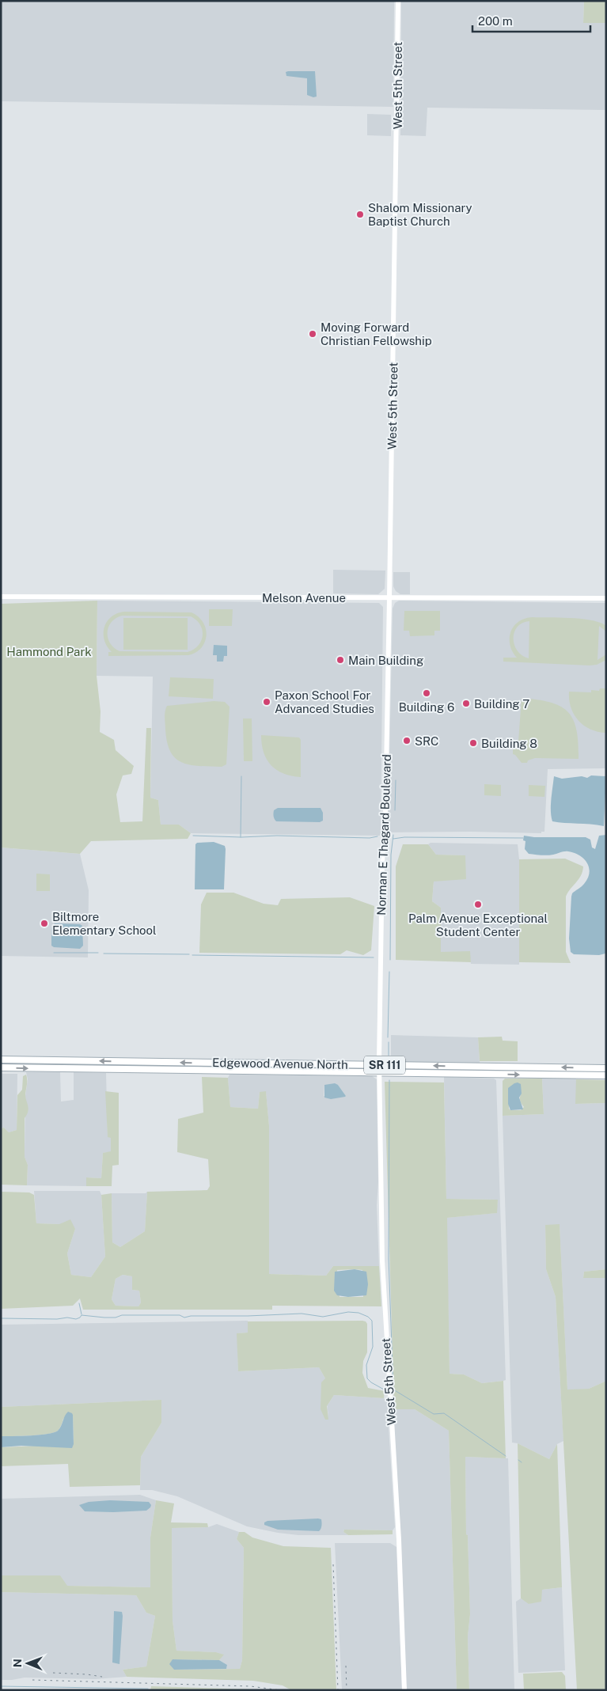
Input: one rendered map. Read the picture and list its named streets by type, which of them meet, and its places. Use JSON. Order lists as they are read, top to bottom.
{
  "streets": {
    "main road": ["Edgewood Avenue North", "SR 111"],
    "street": ["West 5th Street", "Melson Avenue", "Norman E Thagard Boulevard"]
  },
  "crossings": [
    ["West 5th Street", "Melson Avenue"],
    ["West 5th Street", "Norman E Thagard Boulevard"],
    ["West 5th Street", "Edgewood Avenue North"],
    ["Melson Avenue", "Norman E Thagard Boulevard"],
    ["Norman E Thagard Boulevard", "Edgewood Avenue North"]
  ],
  "parks": ["Hammond Park"],
  "places": [
    "Shalom Missionary Baptist Church",
    "Moving Forward Christian Fellowship",
    "Main Building",
    "Building 6",
    "Paxon School For Advanced Studies",
    "Building 7",
    "SRC",
    "Building 8",
    "Palm Avenue Exceptional Student Center",
    "Biltmore Elementary School"
  ],
  "scale_bar": "200 m",
  "north": "left"
}
